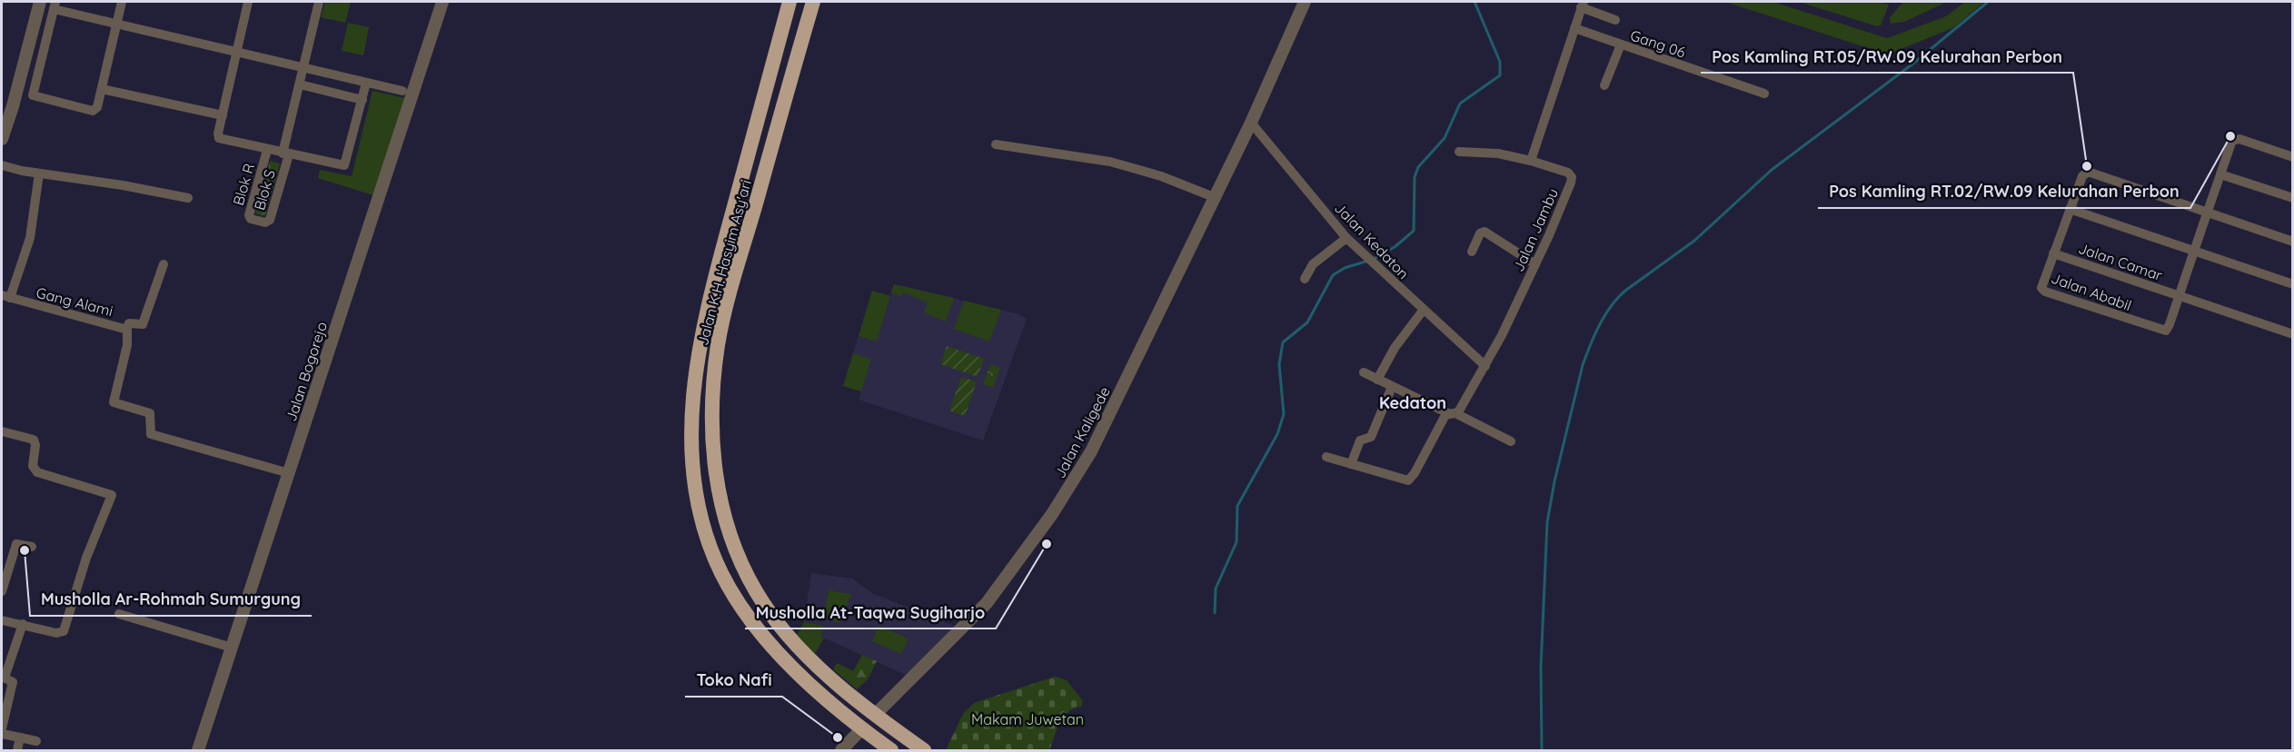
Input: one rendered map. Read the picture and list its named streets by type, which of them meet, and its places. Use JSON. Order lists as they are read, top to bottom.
{
  "streets": {
    "highway": ["Jalan K.H. Hasyim Asy'ari"],
    "street": [
      "Gang 06",
      "Blok R",
      "Blok S",
      "Jalan Jambu",
      "Jalan Kedaton",
      "Jalan Camar",
      "Jalan Ababil",
      "Gang Alami",
      "Jalan Bogorejo",
      "Jalan Kaligede"
    ]
  },
  "crossings": [
    ["Blok R", "Blok S"],
    ["Jalan Jambu", "Jalan Kedaton"],
    ["Jalan Kedaton", "Jalan Kaligede"],
    ["Jalan Camar", "Jalan Ababil"],
    ["Jalan K.H. Hasyim Asy'ari", "Jalan Kaligede"],
    ["Gang Alami", "Jalan Bogorejo"]
  ],
  "districts": ["Kedaton"],
  "parks": ["Makam Juwetan"],
  "places": [
    "Pos Kamling RT.02/RW.09 Kelurahan Perbon",
    "Pos Kamling RT.05/RW.09 Kelurahan Perbon",
    "Musholla At-Taqwa Sugiharjo",
    "Musholla Ar-Rohmah Sumurgung",
    "Toko Nafi"
  ]
}
